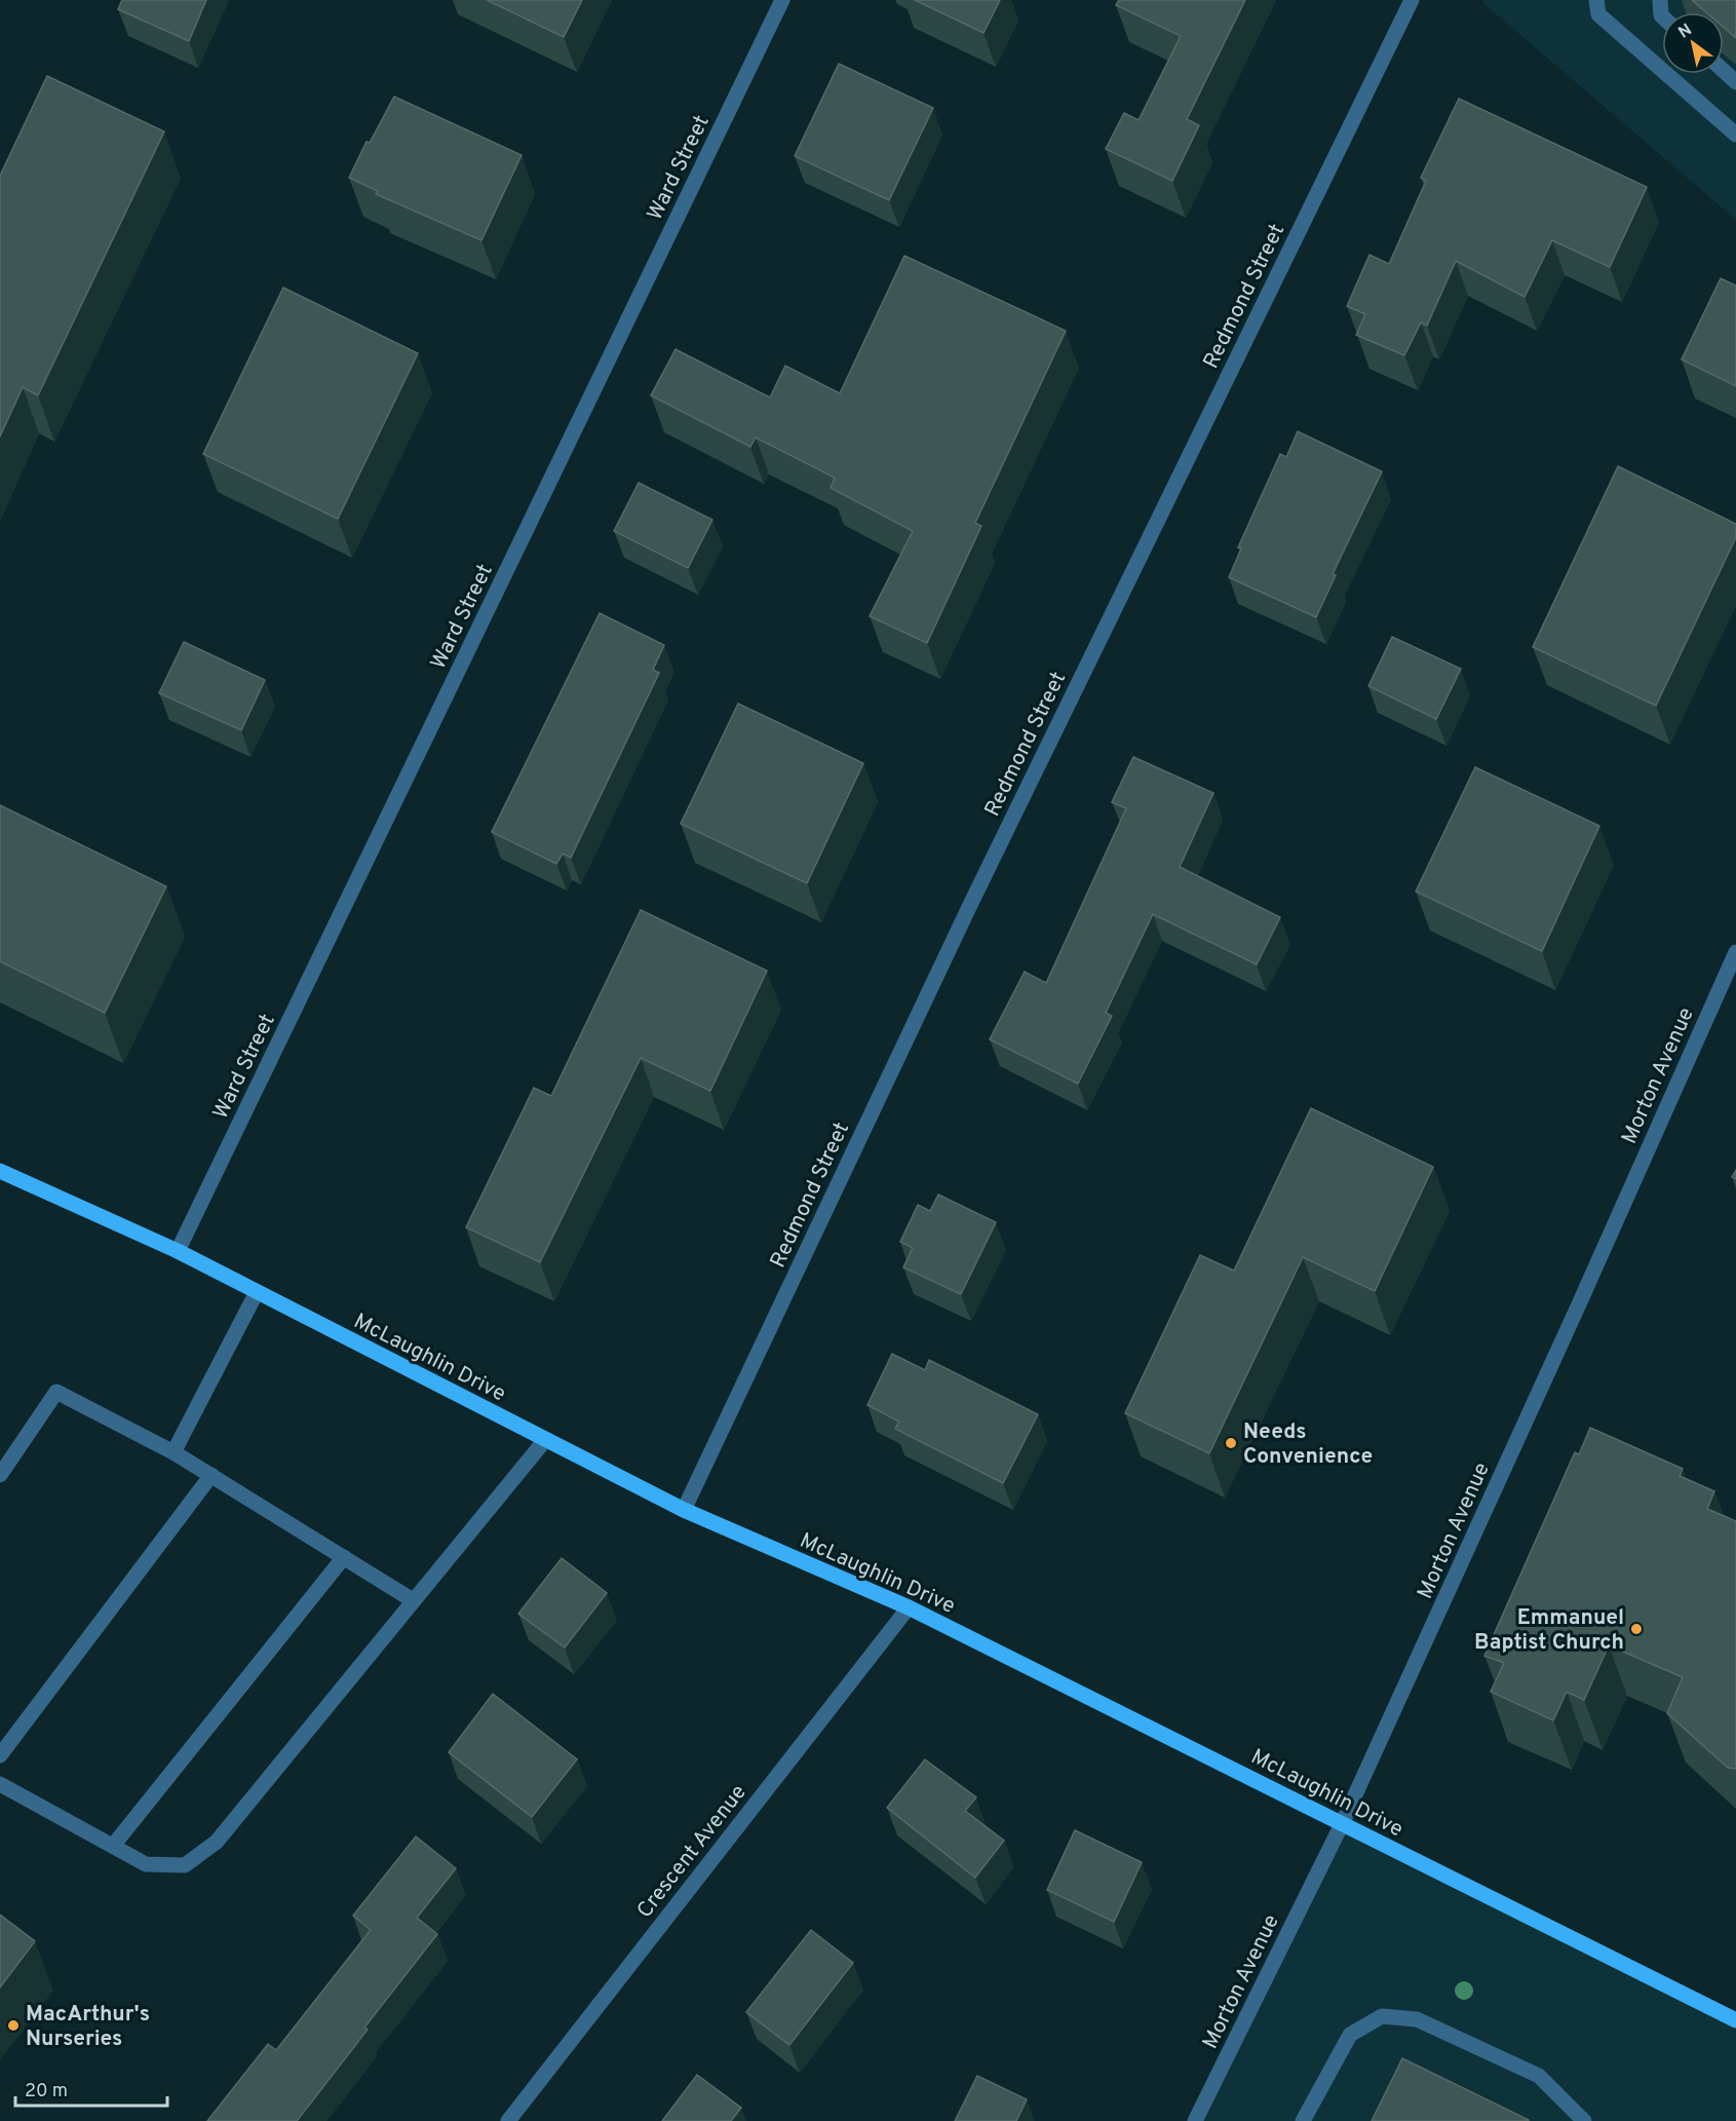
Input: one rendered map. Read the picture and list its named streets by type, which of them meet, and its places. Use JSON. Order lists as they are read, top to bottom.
{
  "streets": {
    "main road": ["McLaughlin Drive"],
    "street": [
      "Ward Street",
      "Redmond Street",
      "Morton Avenue",
      "Crescent Avenue"
    ]
  },
  "crossings": [
    ["Ward Street", "McLaughlin Drive"],
    ["Redmond Street", "McLaughlin Drive"],
    ["Morton Avenue", "McLaughlin Drive"],
    ["McLaughlin Drive", "Crescent Avenue"]
  ],
  "places": ["Needs Convenience", "Emmanuel Baptist Church", "MacArthur's Nurseries"],
  "scale_bar": "20 m",
  "north": "top left"
}
